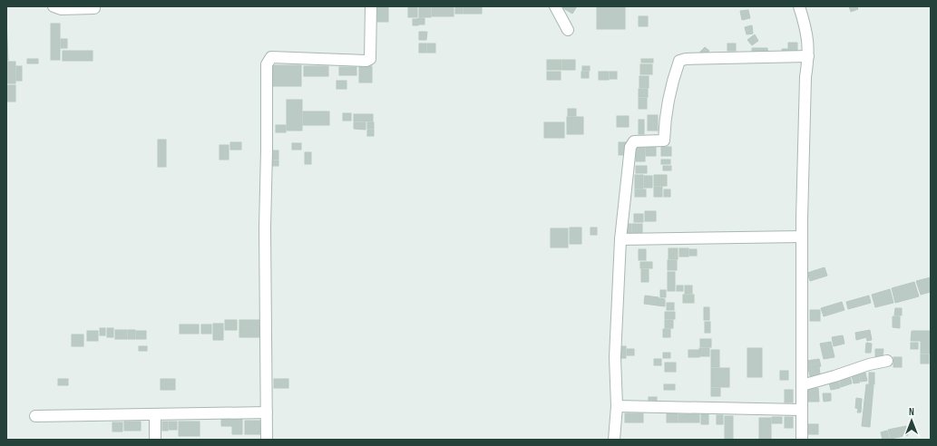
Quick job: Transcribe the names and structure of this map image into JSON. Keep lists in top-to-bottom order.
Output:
{
  "north": "top"
}
